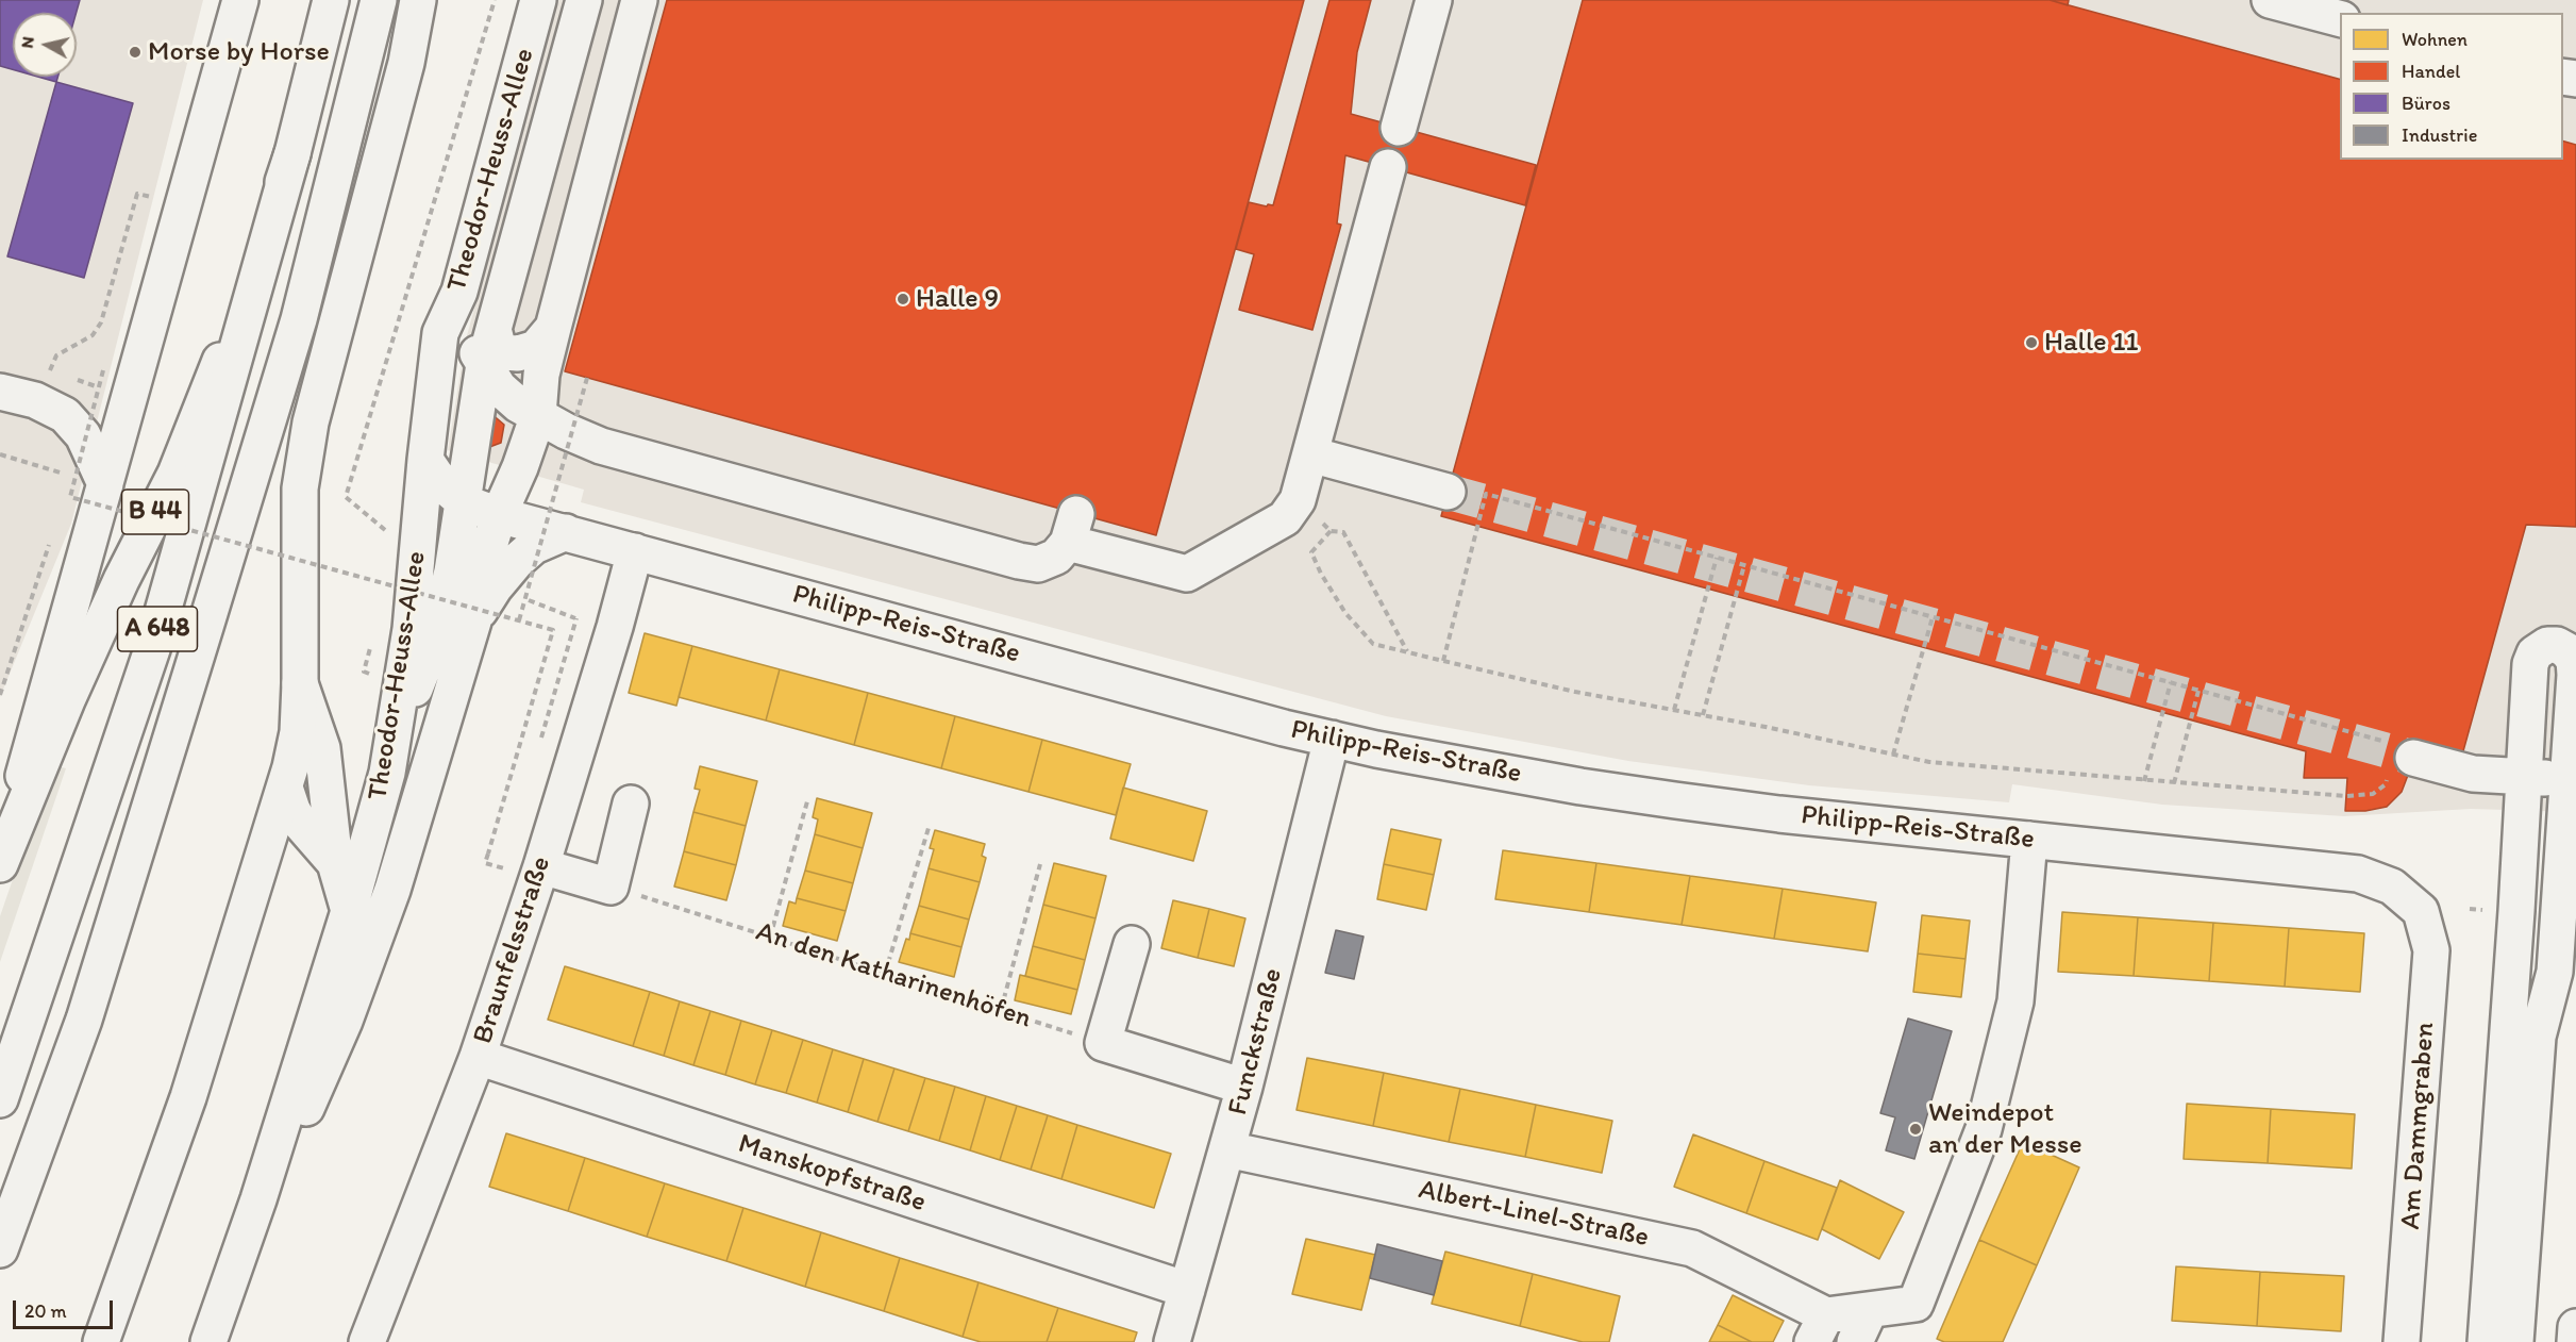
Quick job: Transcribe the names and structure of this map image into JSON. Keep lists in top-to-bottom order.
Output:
{
  "streets": {
    "main road": [
      "Theodor-Heuss-Allee",
      "B 44",
      "Philipp-Reis-Straße",
      "A 648",
      "Braunfelsstraße",
      "Funckstraße",
      "Am Dammgraben",
      "Manskopfstraße",
      "Albert-Linel-Straße"
    ],
    "path": ["An den Katharinenhöfen"]
  },
  "crossings": [
    ["Theodor-Heuss-Allee", "Philipp-Reis-Straße"],
    ["B 44", "A 648"],
    ["Philipp-Reis-Straße", "Braunfelsstraße"],
    ["Philipp-Reis-Straße", "Funckstraße"],
    ["Philipp-Reis-Straße", "Am Dammgraben"],
    ["Braunfelsstraße", "Manskopfstraße"],
    ["Funckstraße", "Manskopfstraße"],
    ["Funckstraße", "Albert-Linel-Straße"]
  ],
  "places": [
    "Morse by Horse",
    "Halle 9",
    "Halle 11",
    "Weindepot an der Messe"
  ],
  "legend": [
    "Wohnen",
    "Handel",
    "Büros",
    "Industrie"
  ],
  "scale_bar": "20 m",
  "north": "left"
}
